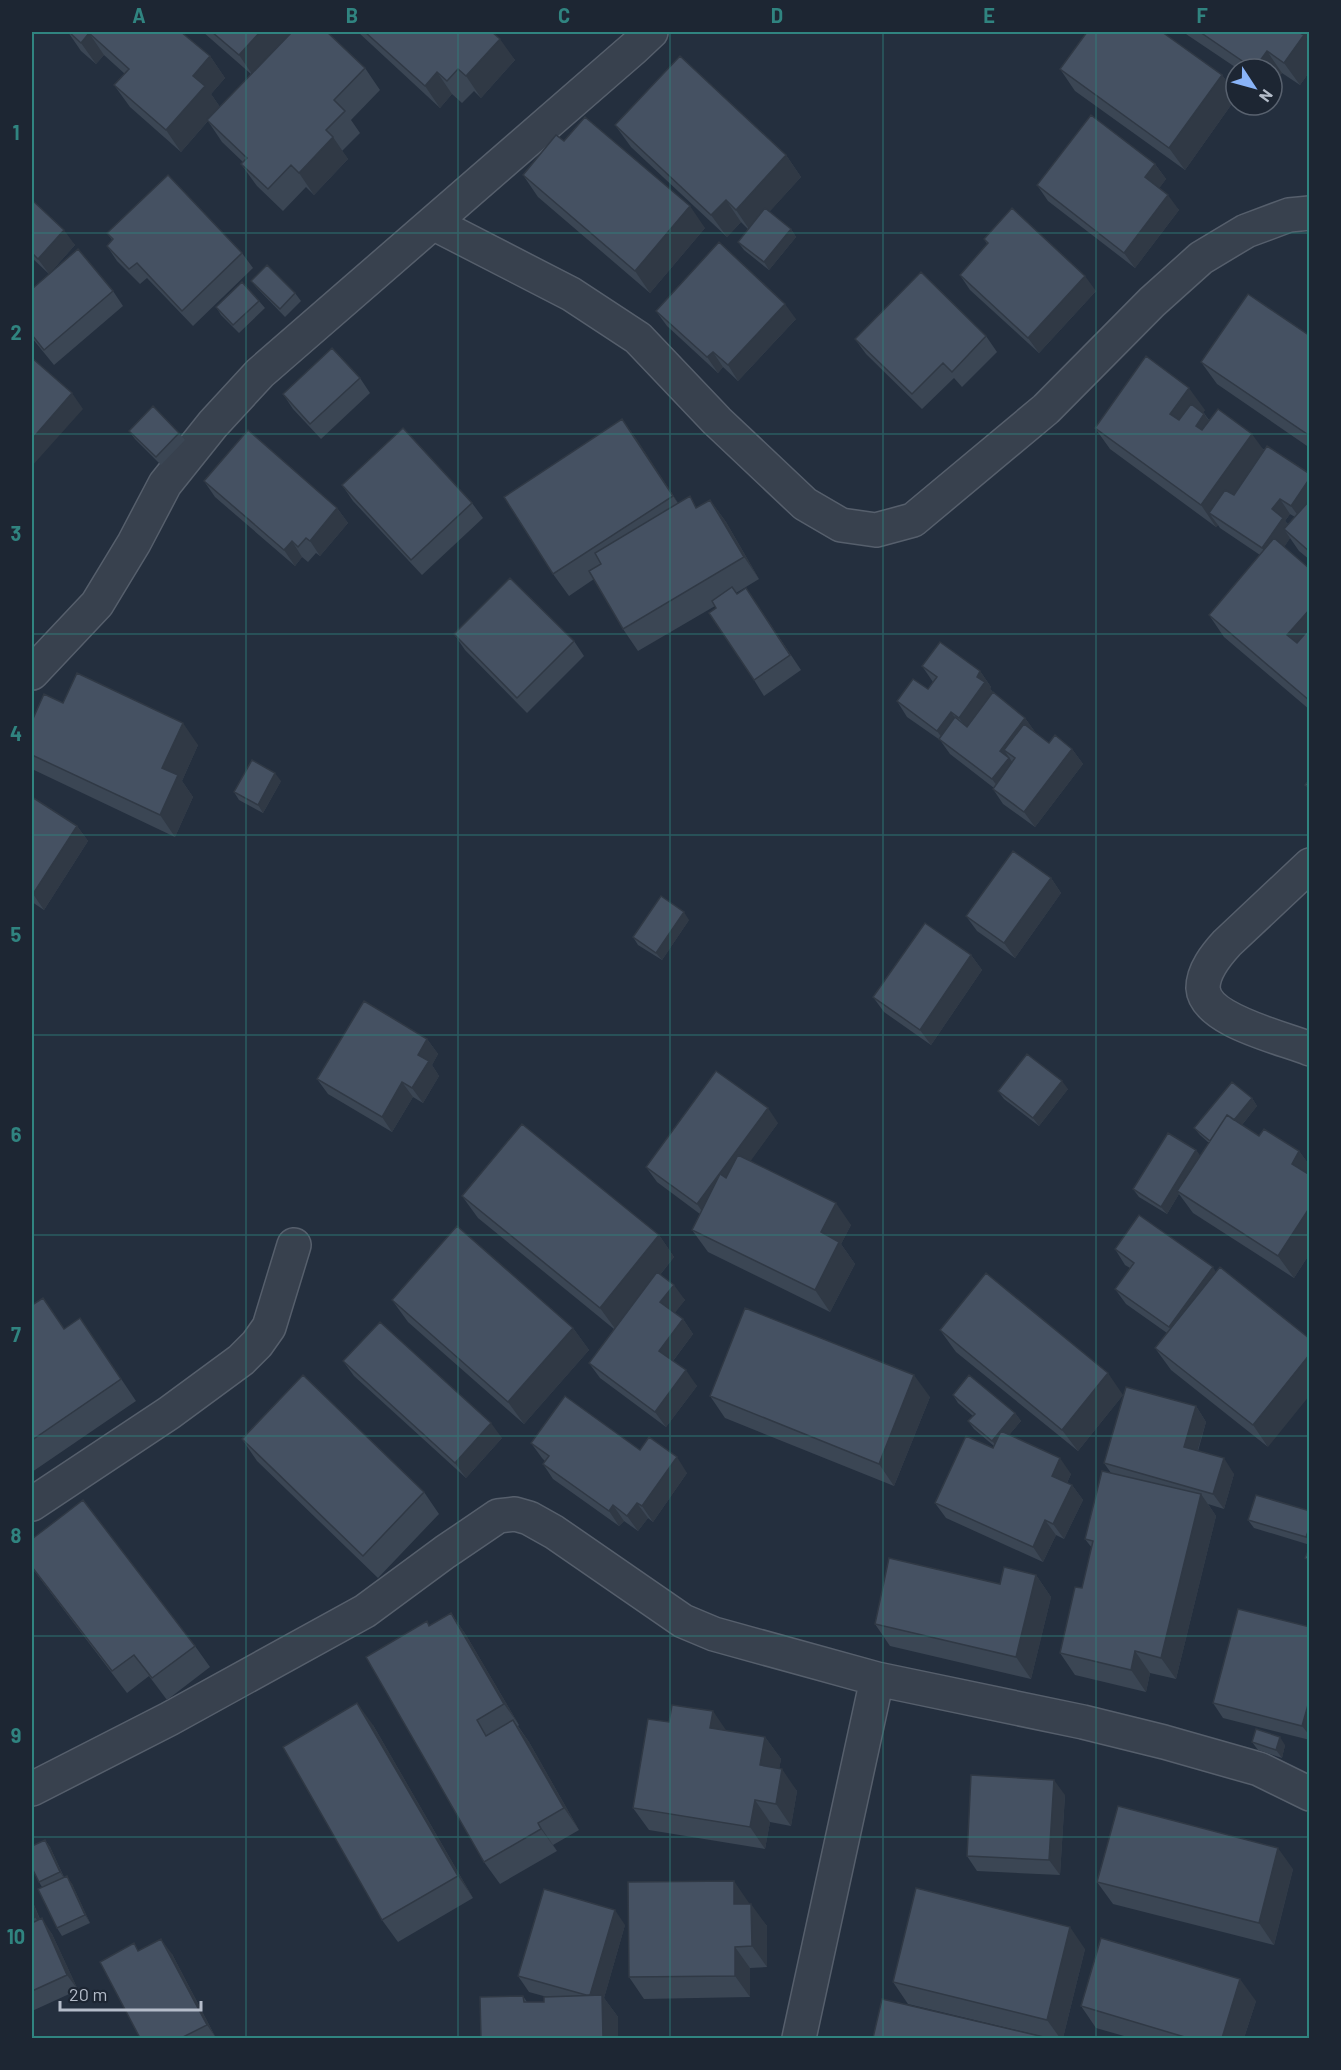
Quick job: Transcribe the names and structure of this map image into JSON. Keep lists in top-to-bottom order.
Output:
{
  "scale_bar": "20 m",
  "north": "bottom right",
  "grid": {
    "columns": [
      "A",
      "B",
      "C",
      "D",
      "E",
      "F"
    ],
    "rows": [
      "1",
      "2",
      "3",
      "4",
      "5",
      "6",
      "7",
      "8",
      "9",
      "10"
    ]
  }
}
